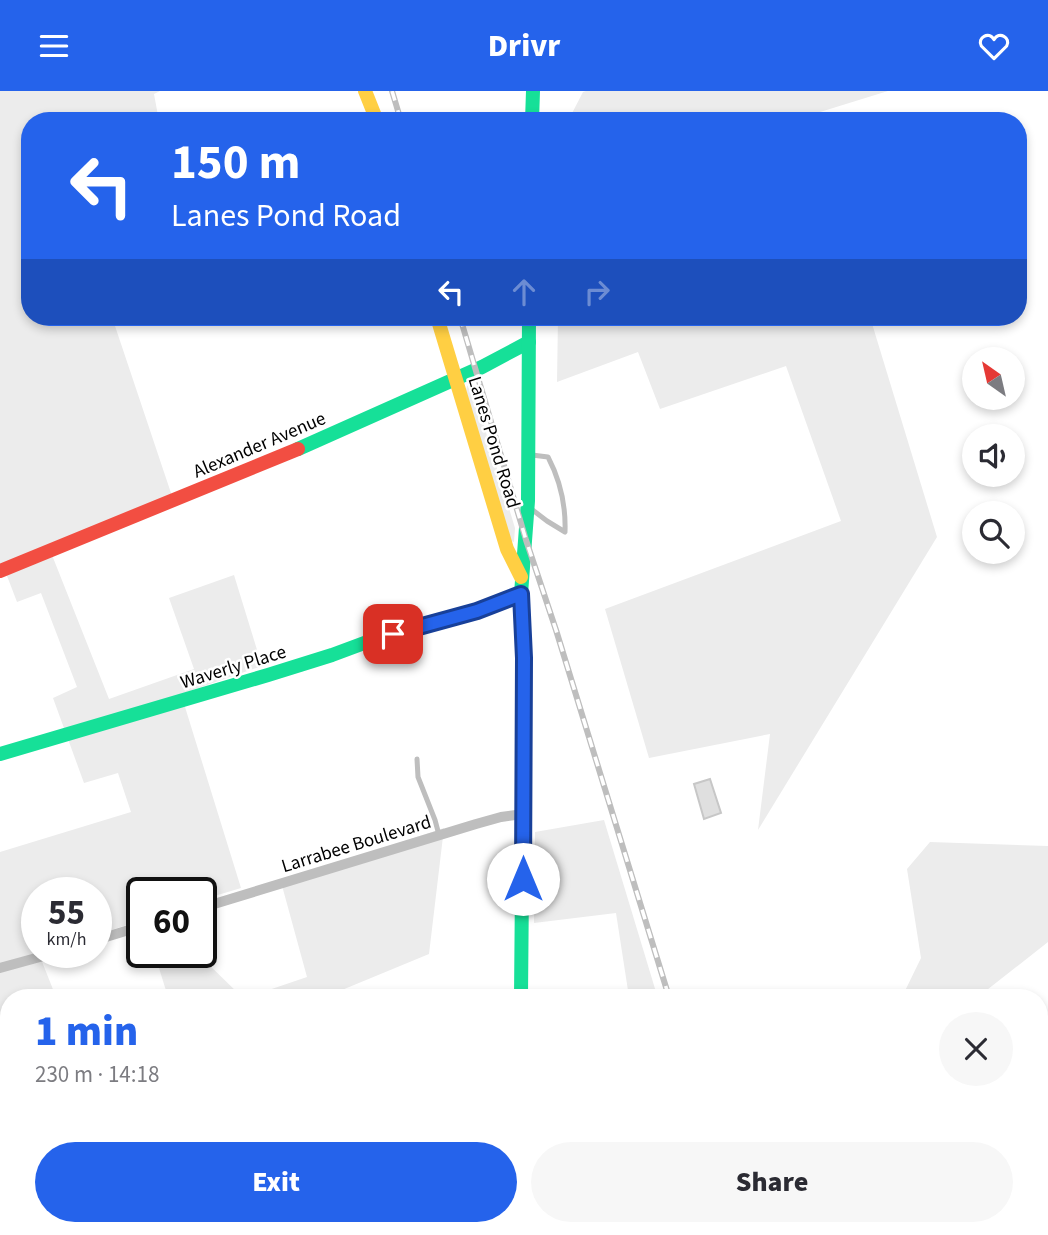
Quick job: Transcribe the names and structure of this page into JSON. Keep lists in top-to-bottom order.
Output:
{
  "streets": {
    "street": [
      "Lanes Pond Road",
      "Alexander Avenue",
      "Waverly Place",
      "Larrabee Boulevard"
    ]
  },
  "crossings": [
    ["Lanes Pond Road", "Alexander Avenue"]
  ],
  "north": "top left",
  "page": {
    "header": "Drivr",
    "turn": ["150 m", "Lanes Pond Road"],
    "speed": "55 km/h",
    "limit": "60",
    "heading": ["1 min", "230 m · 14:18"],
    "buttons": ["Exit", "Share"]
  }
}
